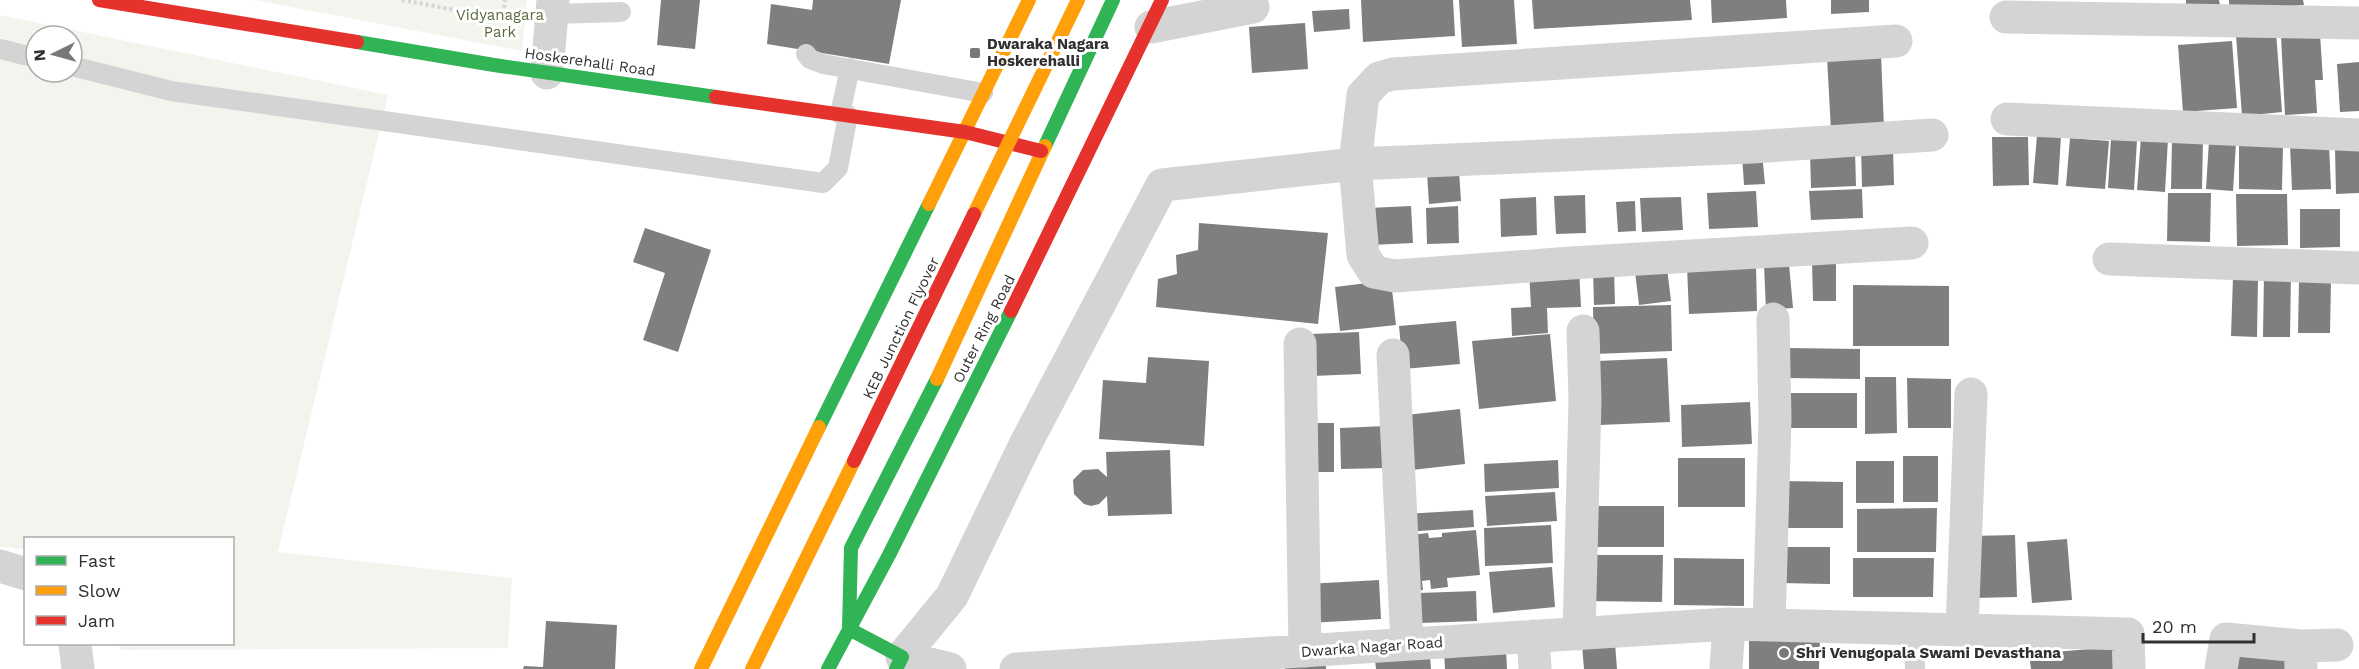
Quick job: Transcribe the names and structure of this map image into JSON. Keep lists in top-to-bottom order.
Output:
{
  "streets": {
    "main road": ["Hoskerehalli Road", "KEB Junction Flyover", "Outer Ring Road"],
    "street": ["Dwarka Nagar Road"]
  },
  "parks": ["Vidyanagara Park"],
  "places": {
    "transit": ["Dwaraka Nagara Hoskerehalli"],
    "other": ["Shri Venugopala Swami Devasthana"]
  },
  "legend": ["Fast", "Slow", "Jam"],
  "scale_bar": "20 m",
  "north": "left"
}
